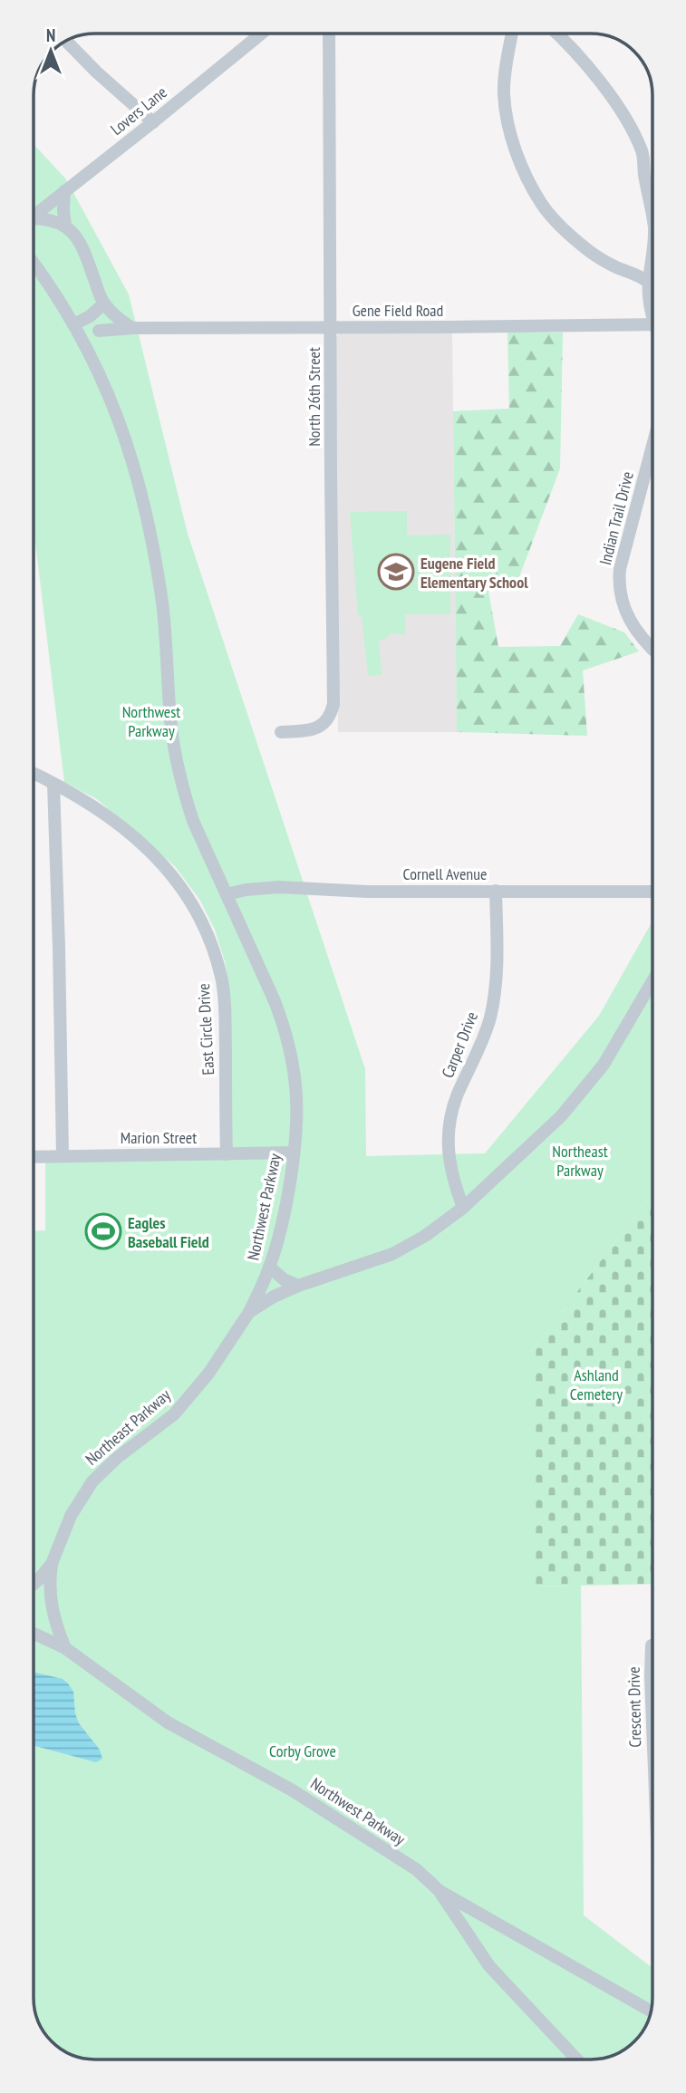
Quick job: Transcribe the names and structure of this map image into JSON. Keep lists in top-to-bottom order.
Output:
{
  "streets": {
    "street": [
      "Lovers Lane",
      "Gene Field Road",
      "North 26th Street",
      "Indian Trail Drive",
      "Cornell Avenue",
      "East Circle Drive",
      "Carper Drive",
      "Marion Street",
      "Northwest Parkway",
      "Northeast Parkway",
      "Crescent Drive"
    ]
  },
  "crossings": [
    ["Gene Field Road", "North 26th Street"],
    ["Cornell Avenue", "Carper Drive"],
    ["Cornell Avenue", "Northwest Parkway"],
    ["East Circle Drive", "Marion Street"],
    ["Carper Drive", "Northeast Parkway"],
    ["Marion Street", "Northwest Parkway"],
    ["Northwest Parkway", "Northeast Parkway"]
  ],
  "parks": [
    "Northwest Parkway",
    "Northeast Parkway",
    "Ashland Cemetery",
    "Corby Grove"
  ],
  "places": {
    "school or university": ["Eugene Field Elementary School"],
    "sports": ["Eagles Baseball Field"]
  },
  "north": "top"
}
